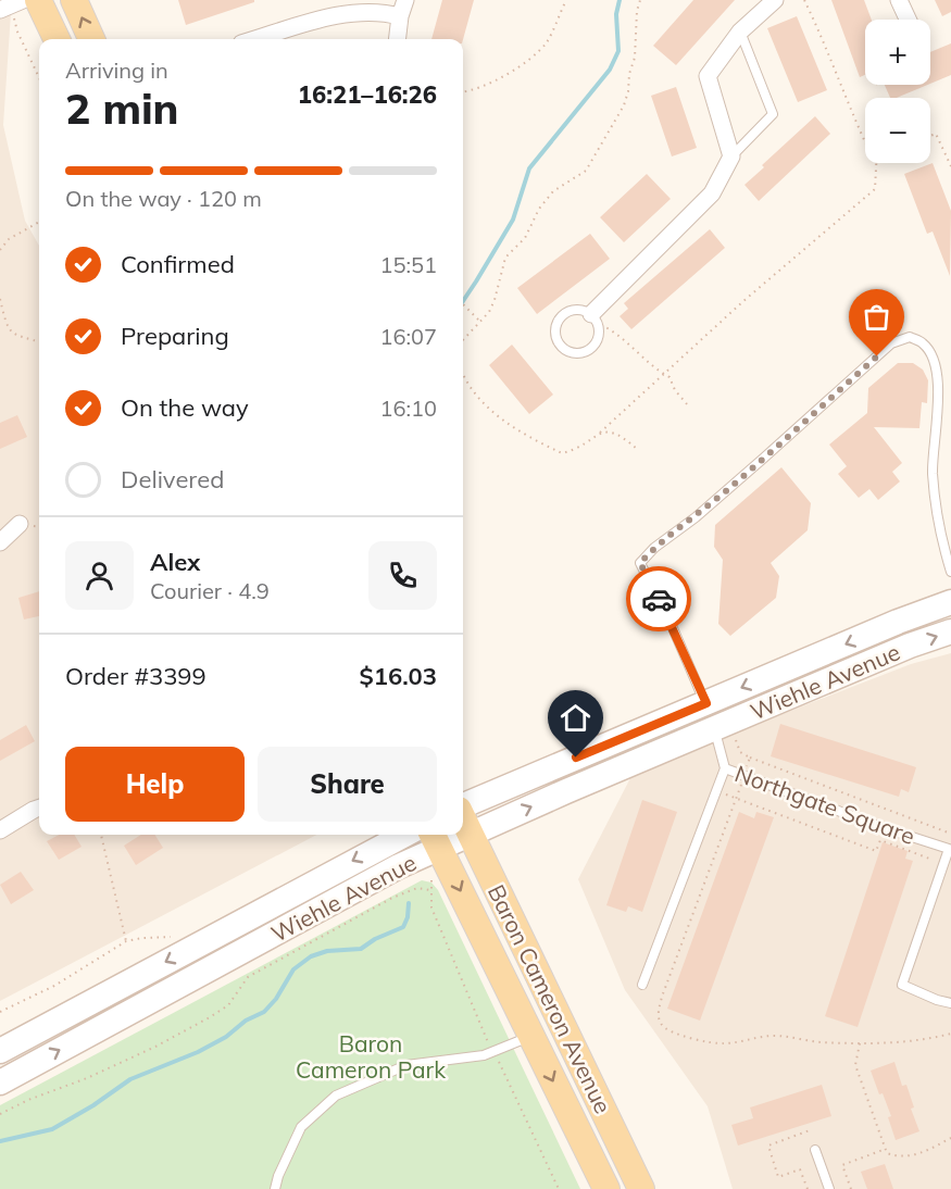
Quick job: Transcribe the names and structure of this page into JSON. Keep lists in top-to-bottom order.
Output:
{
  "streets": {
    "main road": ["Wiehle Avenue", "Baron Cameron Avenue"],
    "lane": ["Northgate Square"]
  },
  "crossings": [
    ["Wiehle Avenue", "Northgate Square"],
    ["Wiehle Avenue", "Baron Cameron Avenue"]
  ],
  "parks": ["Baron Cameron Park"],
  "page": {
    "map_buttons": ["+", "−"],
    "heading": ["2 min", "Arriving in", "16:21–16:26"],
    "panel": [
      "Alex",
      "Courier · 4.9",
      "Order #3399",
      "$16.03"
    ],
    "bar": "On the way · 120 m",
    "list": [
      ["Confirmed", "15:51"],
      ["Preparing", "16:07"],
      ["On the way", "16:10"],
      "Delivered"
    ],
    "buttons": ["Help", "Share"]
  }
}
